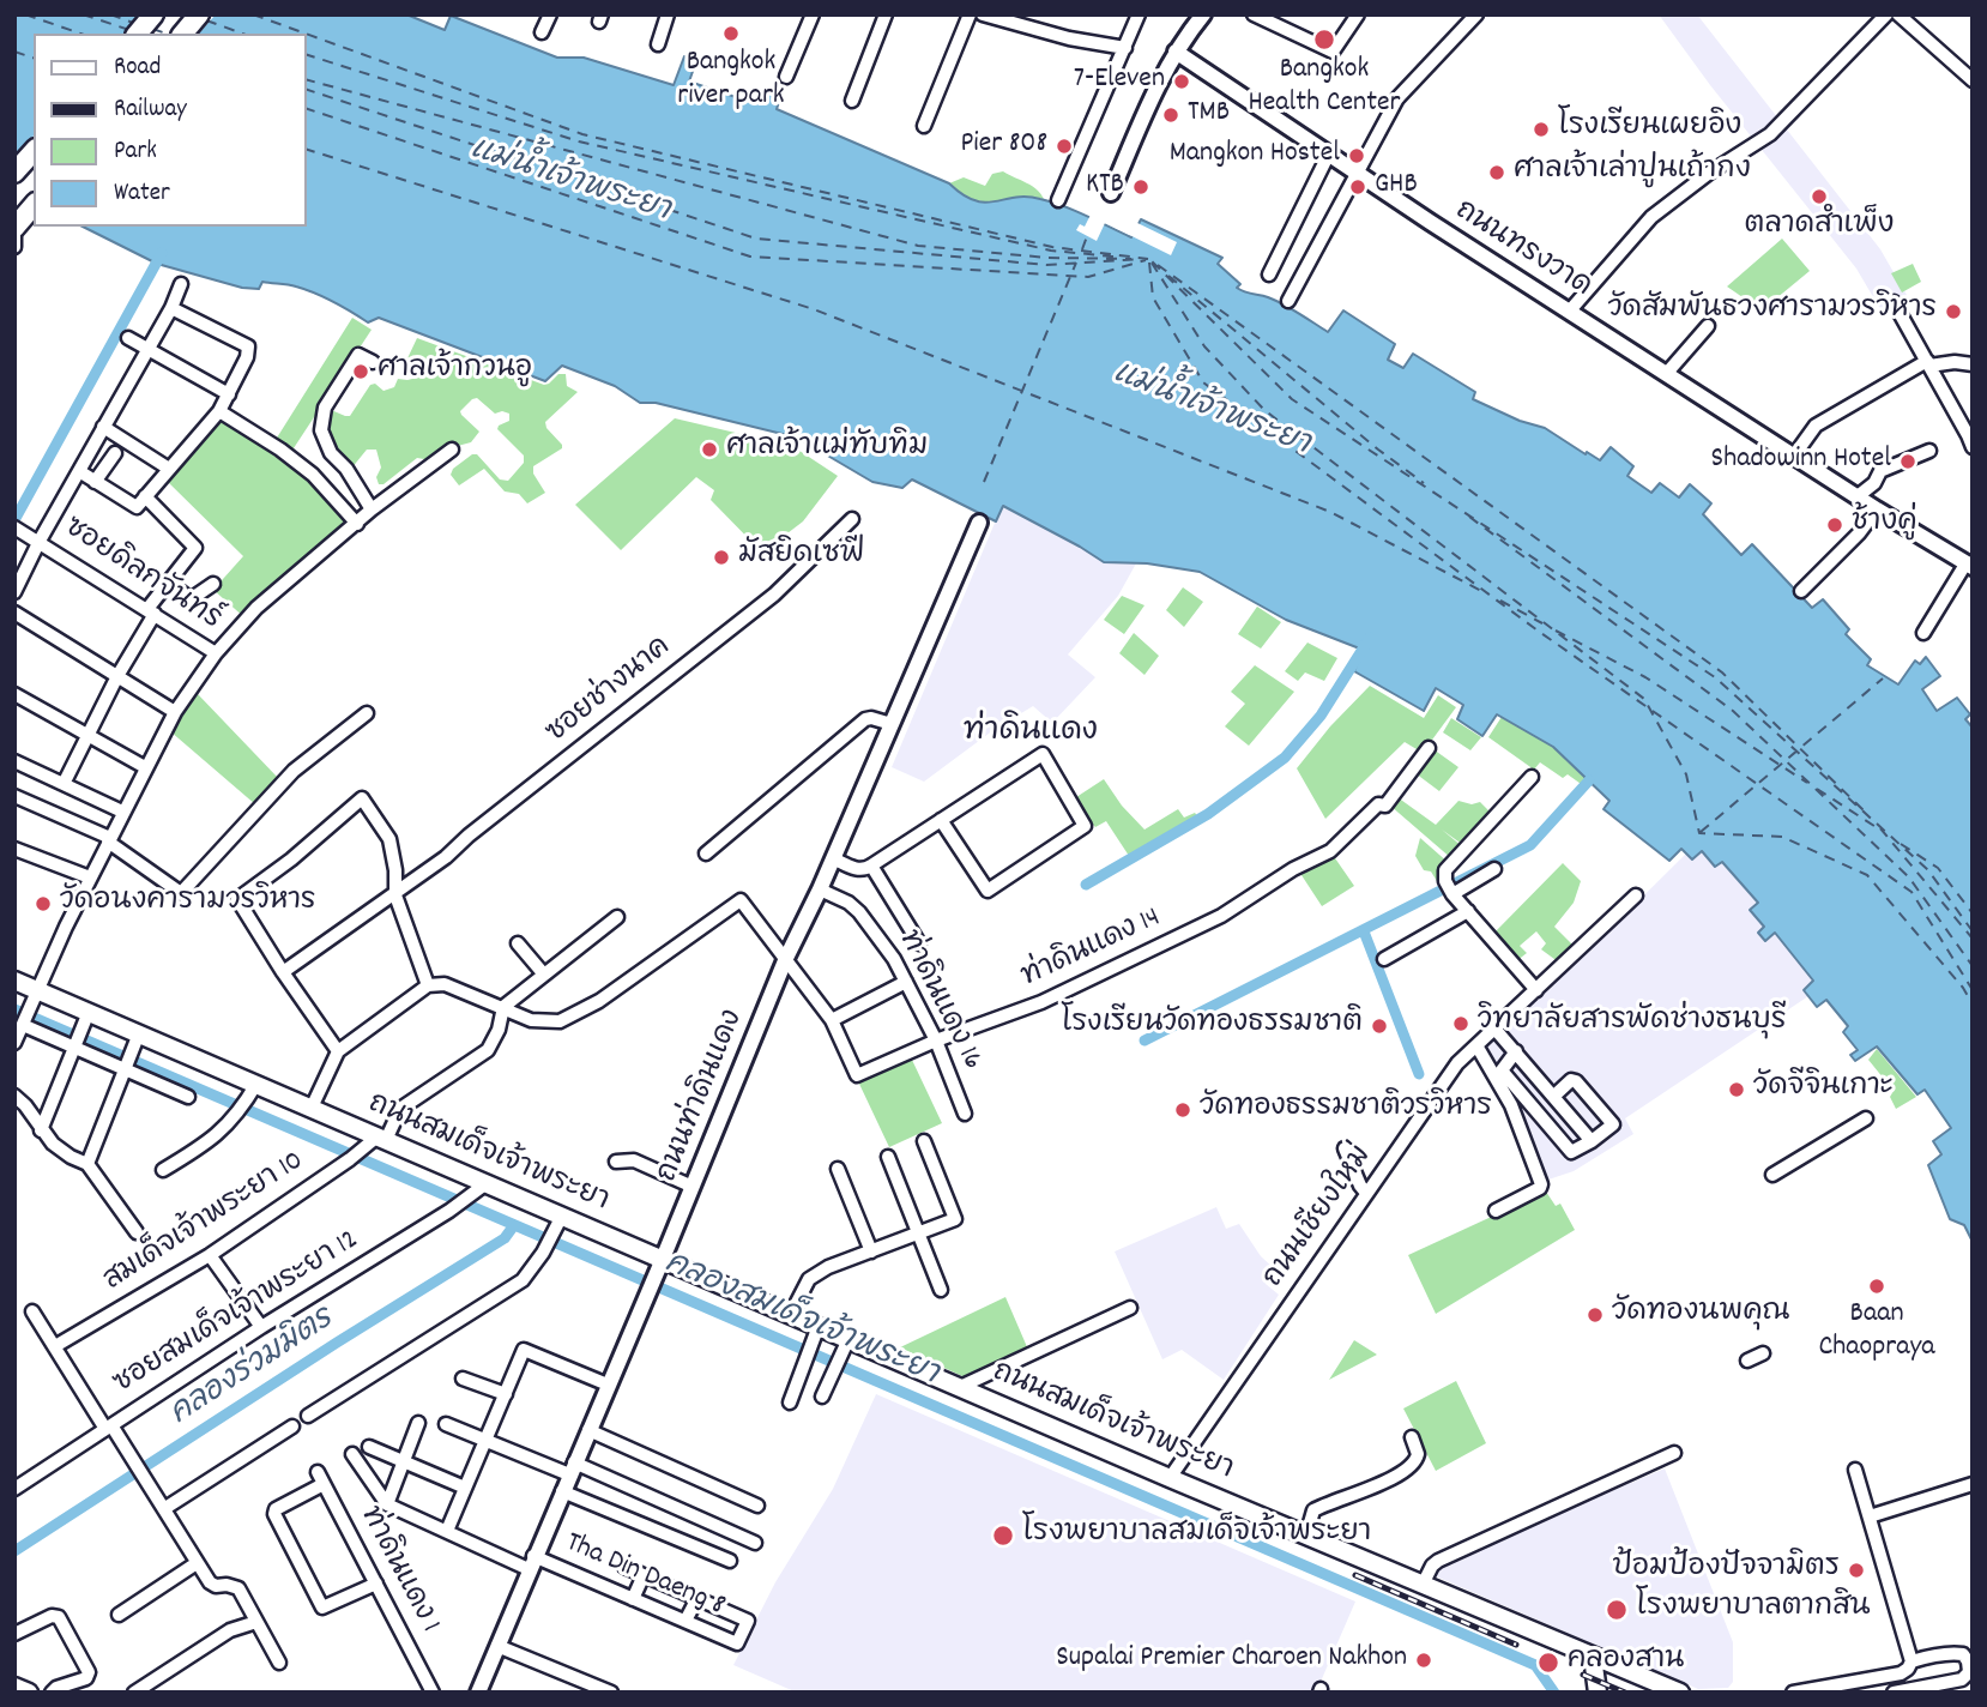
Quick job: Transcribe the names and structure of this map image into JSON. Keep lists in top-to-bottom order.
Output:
{
  "streets": {
    "main road": ["ถนนสมเด็จเจ้าพระยา"],
    "street": [
      "ถนนทรงวาด",
      "ซอยดิลกจันทร์",
      "ซอยช่างนาค",
      "ท่าดินแดง 14",
      "ท่าดินแดง 16",
      "ถนนท่าดินแดง",
      "ถนนเชียงใหม่",
      "สมเด็จเจ้าพระยา 10",
      "ซอยสมเด็จเจ้าพระยา 12",
      "ท่าดินแดง 1",
      "Tha Din Daeng 8"
    ]
  },
  "crossings": [
    ["ท่าดินแดง 14", "ท่าดินแดง 16"],
    ["ท่าดินแดง 14", "ถนนท่าดินแดง"],
    ["ท่าดินแดง 16", "ถนนท่าดินแดง"],
    ["ถนนท่าดินแดง", "ถนนสมเด็จเจ้าพระยา"],
    ["ถนนท่าดินแดง", "Tha Din Daeng 8"],
    ["ถนนสมเด็จเจ้าพระยา", "ถนนเชียงใหม่"],
    ["ถนนสมเด็จเจ้าพระยา", "สมเด็จเจ้าพระยา 10"],
    ["ถนนสมเด็จเจ้าพระยา", "ซอยสมเด็จเจ้าพระยา 12"]
  ],
  "districts": ["ท่าดินแดง"],
  "water": ["แม่น้ำเจ้าพระยา", "คลองสมเด็จเจ้าพระยา", "คลองร่วมมิตร"],
  "places": [
    "Bangkok river park",
    "Bangkok Health Center",
    "7-Eleven",
    "TMB",
    "โรงเรียนเผยอิง",
    "Pier 808",
    "Mangkon Hostel",
    "ศาลเจ้าเล่าปูนเถ้ากง",
    "KTB",
    "GHB",
    "ตลาดสำเพ็ง",
    "วัดสัมพันธวงศารามวรวิหาร",
    "ศาลเจ้ากวนอู",
    "ศาลเจ้าแม่ทับทิม",
    "Shadowinn Hotel",
    "ช้างคู่",
    "มัสยิดเซฟี",
    "วัดอนงคารามวรวิหาร",
    "วิทยาลัยสารพัดช่างธนบุรี",
    "โรงเรียนวัดทองธรรมชาติ",
    "วัดจีจินเกาะ",
    "วัดทองธรรมชาติวรวิหาร",
    "Baan Chaopraya",
    "วัดทองนพคุณ",
    "โรงพยาบาลสมเด็จเจ้าพระยา",
    "ป้อมป้องปัจจามิตร",
    "โรงพยาบาลตากสิน",
    "Supalai Premier Charoen Nakhon",
    "คลองสาน"
  ],
  "legend": [
    "Road",
    "Railway",
    "Park",
    "Water"
  ]
}
